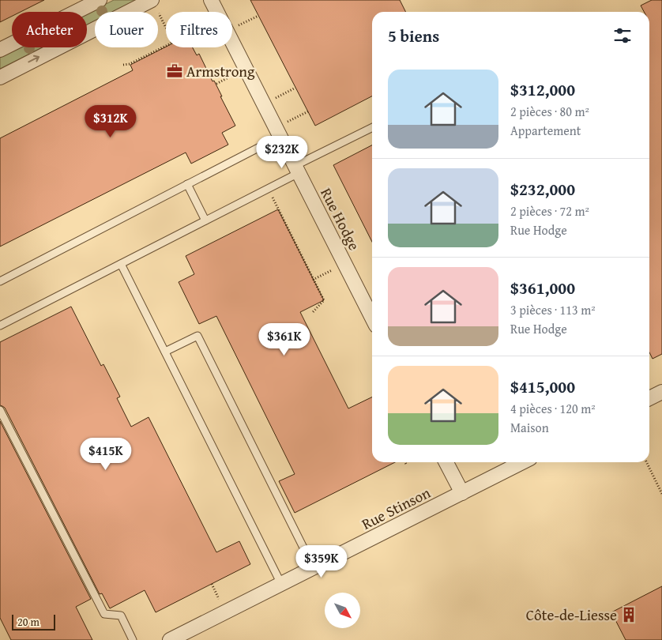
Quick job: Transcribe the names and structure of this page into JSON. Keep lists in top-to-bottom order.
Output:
{
  "streets": {
    "street": ["Rue Hodge", "Rue Stinson"]
  },
  "places": {
    "office": ["Armstrong"],
    "building": ["Côte-de-Liesse"]
  },
  "scale_bar": "20 m",
  "north": "bottom right",
  "page": {
    "chip": ["Acheter", "Louer", "Filtres"],
    "heading": "5 biens",
    "list": [
      {
        "name": "$312,000",
        "note": "2 pièces · 80 m² · Appartement"
      },
      {
        "name": "$232,000",
        "note": "2 pièces · 72 m² · Rue Hodge"
      },
      {
        "name": "$361,000",
        "note": "3 pièces · 113 m² · Rue Hodge"
      },
      {
        "name": "$415,000",
        "note": "4 pièces · 120 m² · Maison"
      }
    ],
    "price": [
      "$312K",
      "$232K",
      "$361K",
      "$415K",
      "$359K"
    ],
    "scale": "20 m"
  }
}
